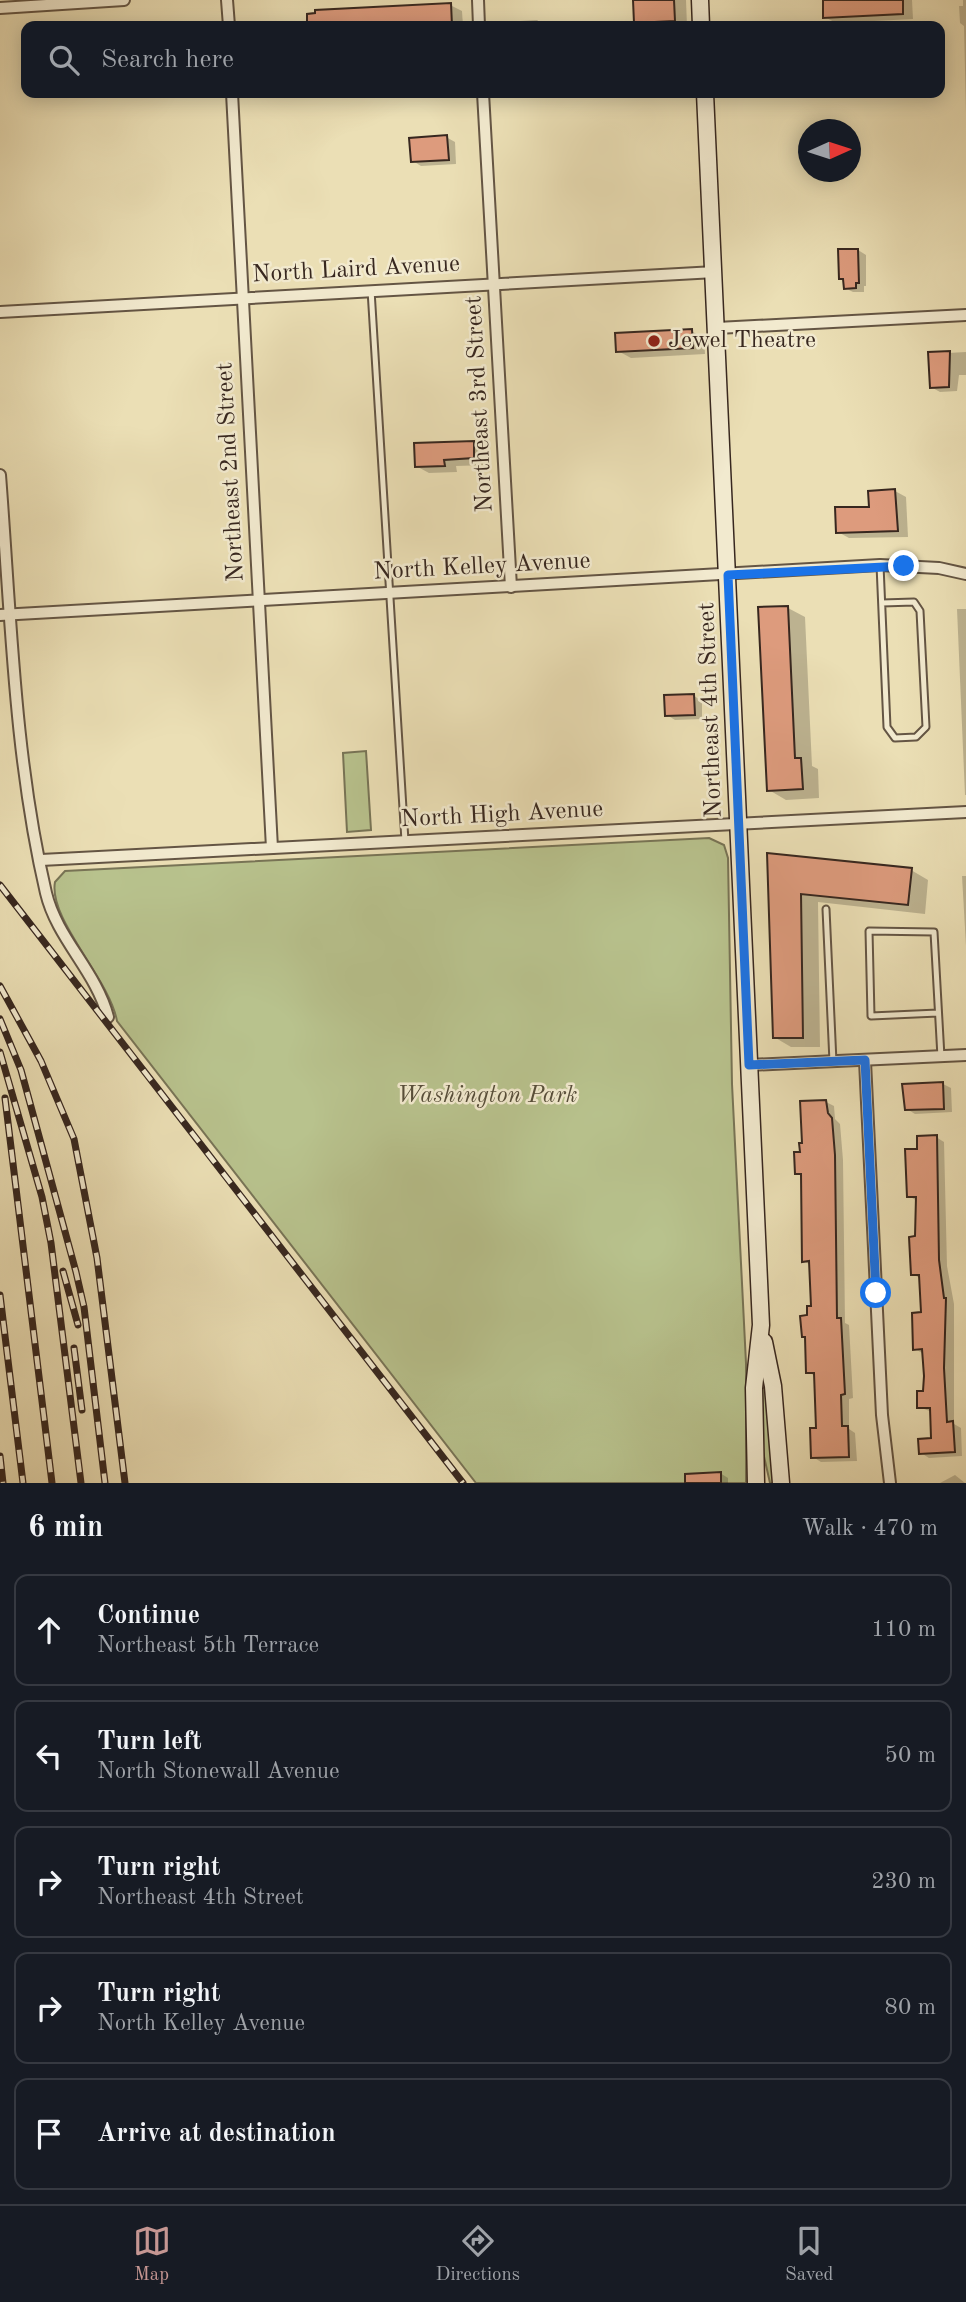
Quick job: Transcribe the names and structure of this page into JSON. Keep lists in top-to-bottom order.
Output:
{
  "streets": {
    "main road": ["Northeast 4th Street"],
    "street": [
      "North Laird Avenue",
      "Northeast 3rd Street",
      "Northeast 2nd Street",
      "North Kelley Avenue",
      "North High Avenue"
    ]
  },
  "crossings": [
    ["North Laird Avenue", "Northeast 3rd Street"],
    ["North Laird Avenue", "Northeast 2nd Street"],
    ["North Laird Avenue", "Northeast 4th Street"],
    ["Northeast 3rd Street", "North Kelley Avenue"],
    ["Northeast 2nd Street", "North Kelley Avenue"],
    ["Northeast 2nd Street", "North High Avenue"],
    ["North Kelley Avenue", "Northeast 4th Street"],
    ["Northeast 4th Street", "North High Avenue"]
  ],
  "parks": ["Washington Park"],
  "places": ["Jewel Theatre"],
  "north": "right",
  "page": {
    "search": "Search here",
    "heading": ["6 min", "Walk · 470 m"],
    "list": [
      ["Continue", "Northeast 5th Terrace", "110 m"],
      ["Turn left", "North Stonewall Avenue", "50 m"],
      ["Turn right", "Northeast 4th Street", "230 m"],
      ["Turn right", "North Kelley Avenue", "80 m"],
      "Arrive at destination"
    ],
    "nav": ["Map", "Directions", "Saved"]
  }
}
